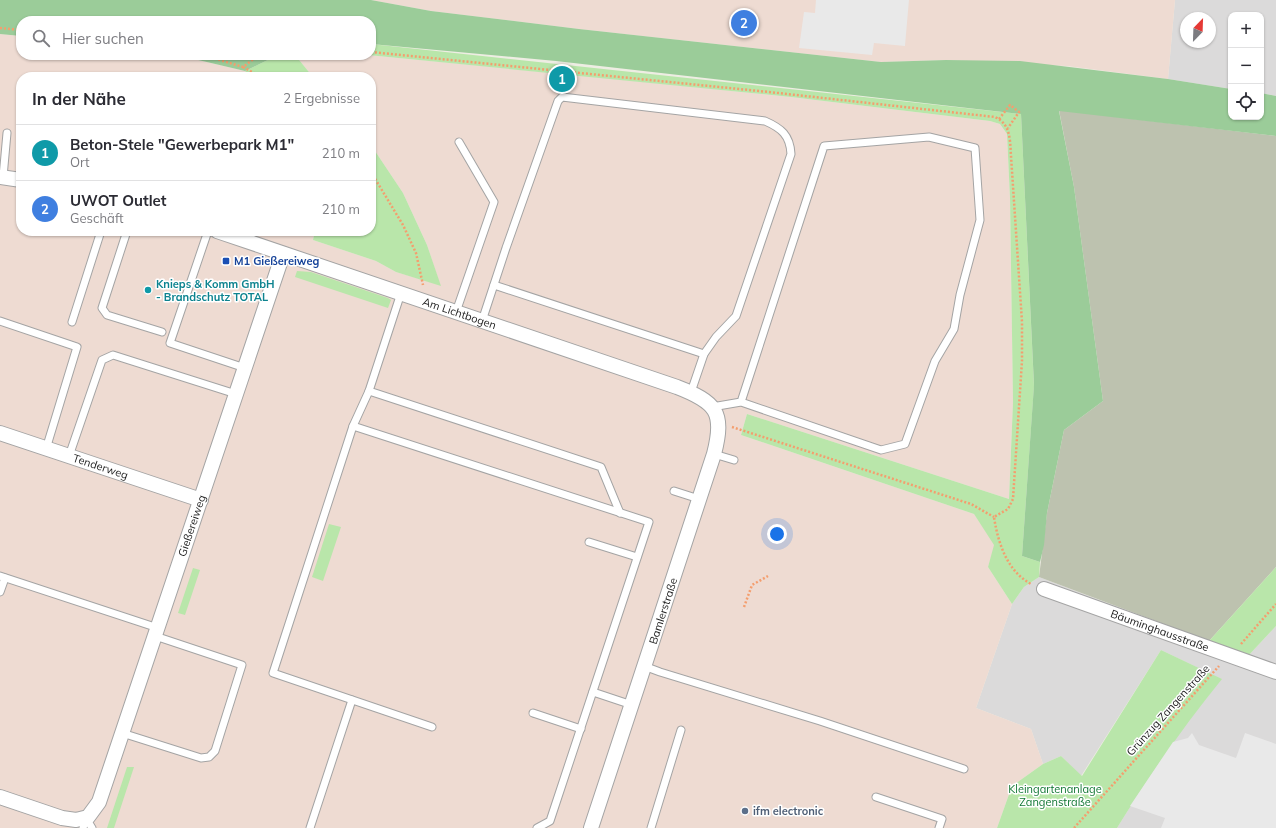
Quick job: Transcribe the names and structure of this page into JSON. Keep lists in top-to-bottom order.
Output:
{
  "streets": {
    "street": [
      "Am Lichtbogen",
      "Tenderweg",
      "Gießereiweg",
      "Bamlerstraße",
      "Bäuminghausstraße"
    ],
    "path": ["Grünzug Zangenstraße"]
  },
  "crossings": [
    ["Am Lichtbogen", "Gießereiweg"],
    ["Tenderweg", "Gießereiweg"],
    ["Bäuminghausstraße", "Grünzug Zangenstraße"]
  ],
  "parks": ["Kleingartenanlage Zangenstraße"],
  "places": {
    "transit": ["M1 Gießereiweg"],
    "other": ["Knieps & Komm GmbH - Brandschutz TOTAL", "ifm electronic"]
  },
  "north": "top right",
  "page": {
    "pins": ["2", "1"],
    "map_buttons": ["+", "−"],
    "search": "Hier suchen",
    "heading": ["In der Nähe", "2 Ergebnisse"],
    "list": [
      {
        "mark": "1",
        "name": "Beton-Stele \"Gewerbepark M1\"",
        "note": "Ort",
        "value": "210 m"
      },
      {
        "mark": "2",
        "name": "UWOT Outlet",
        "note": "Geschäft",
        "value": "210 m"
      }
    ]
  }
}
